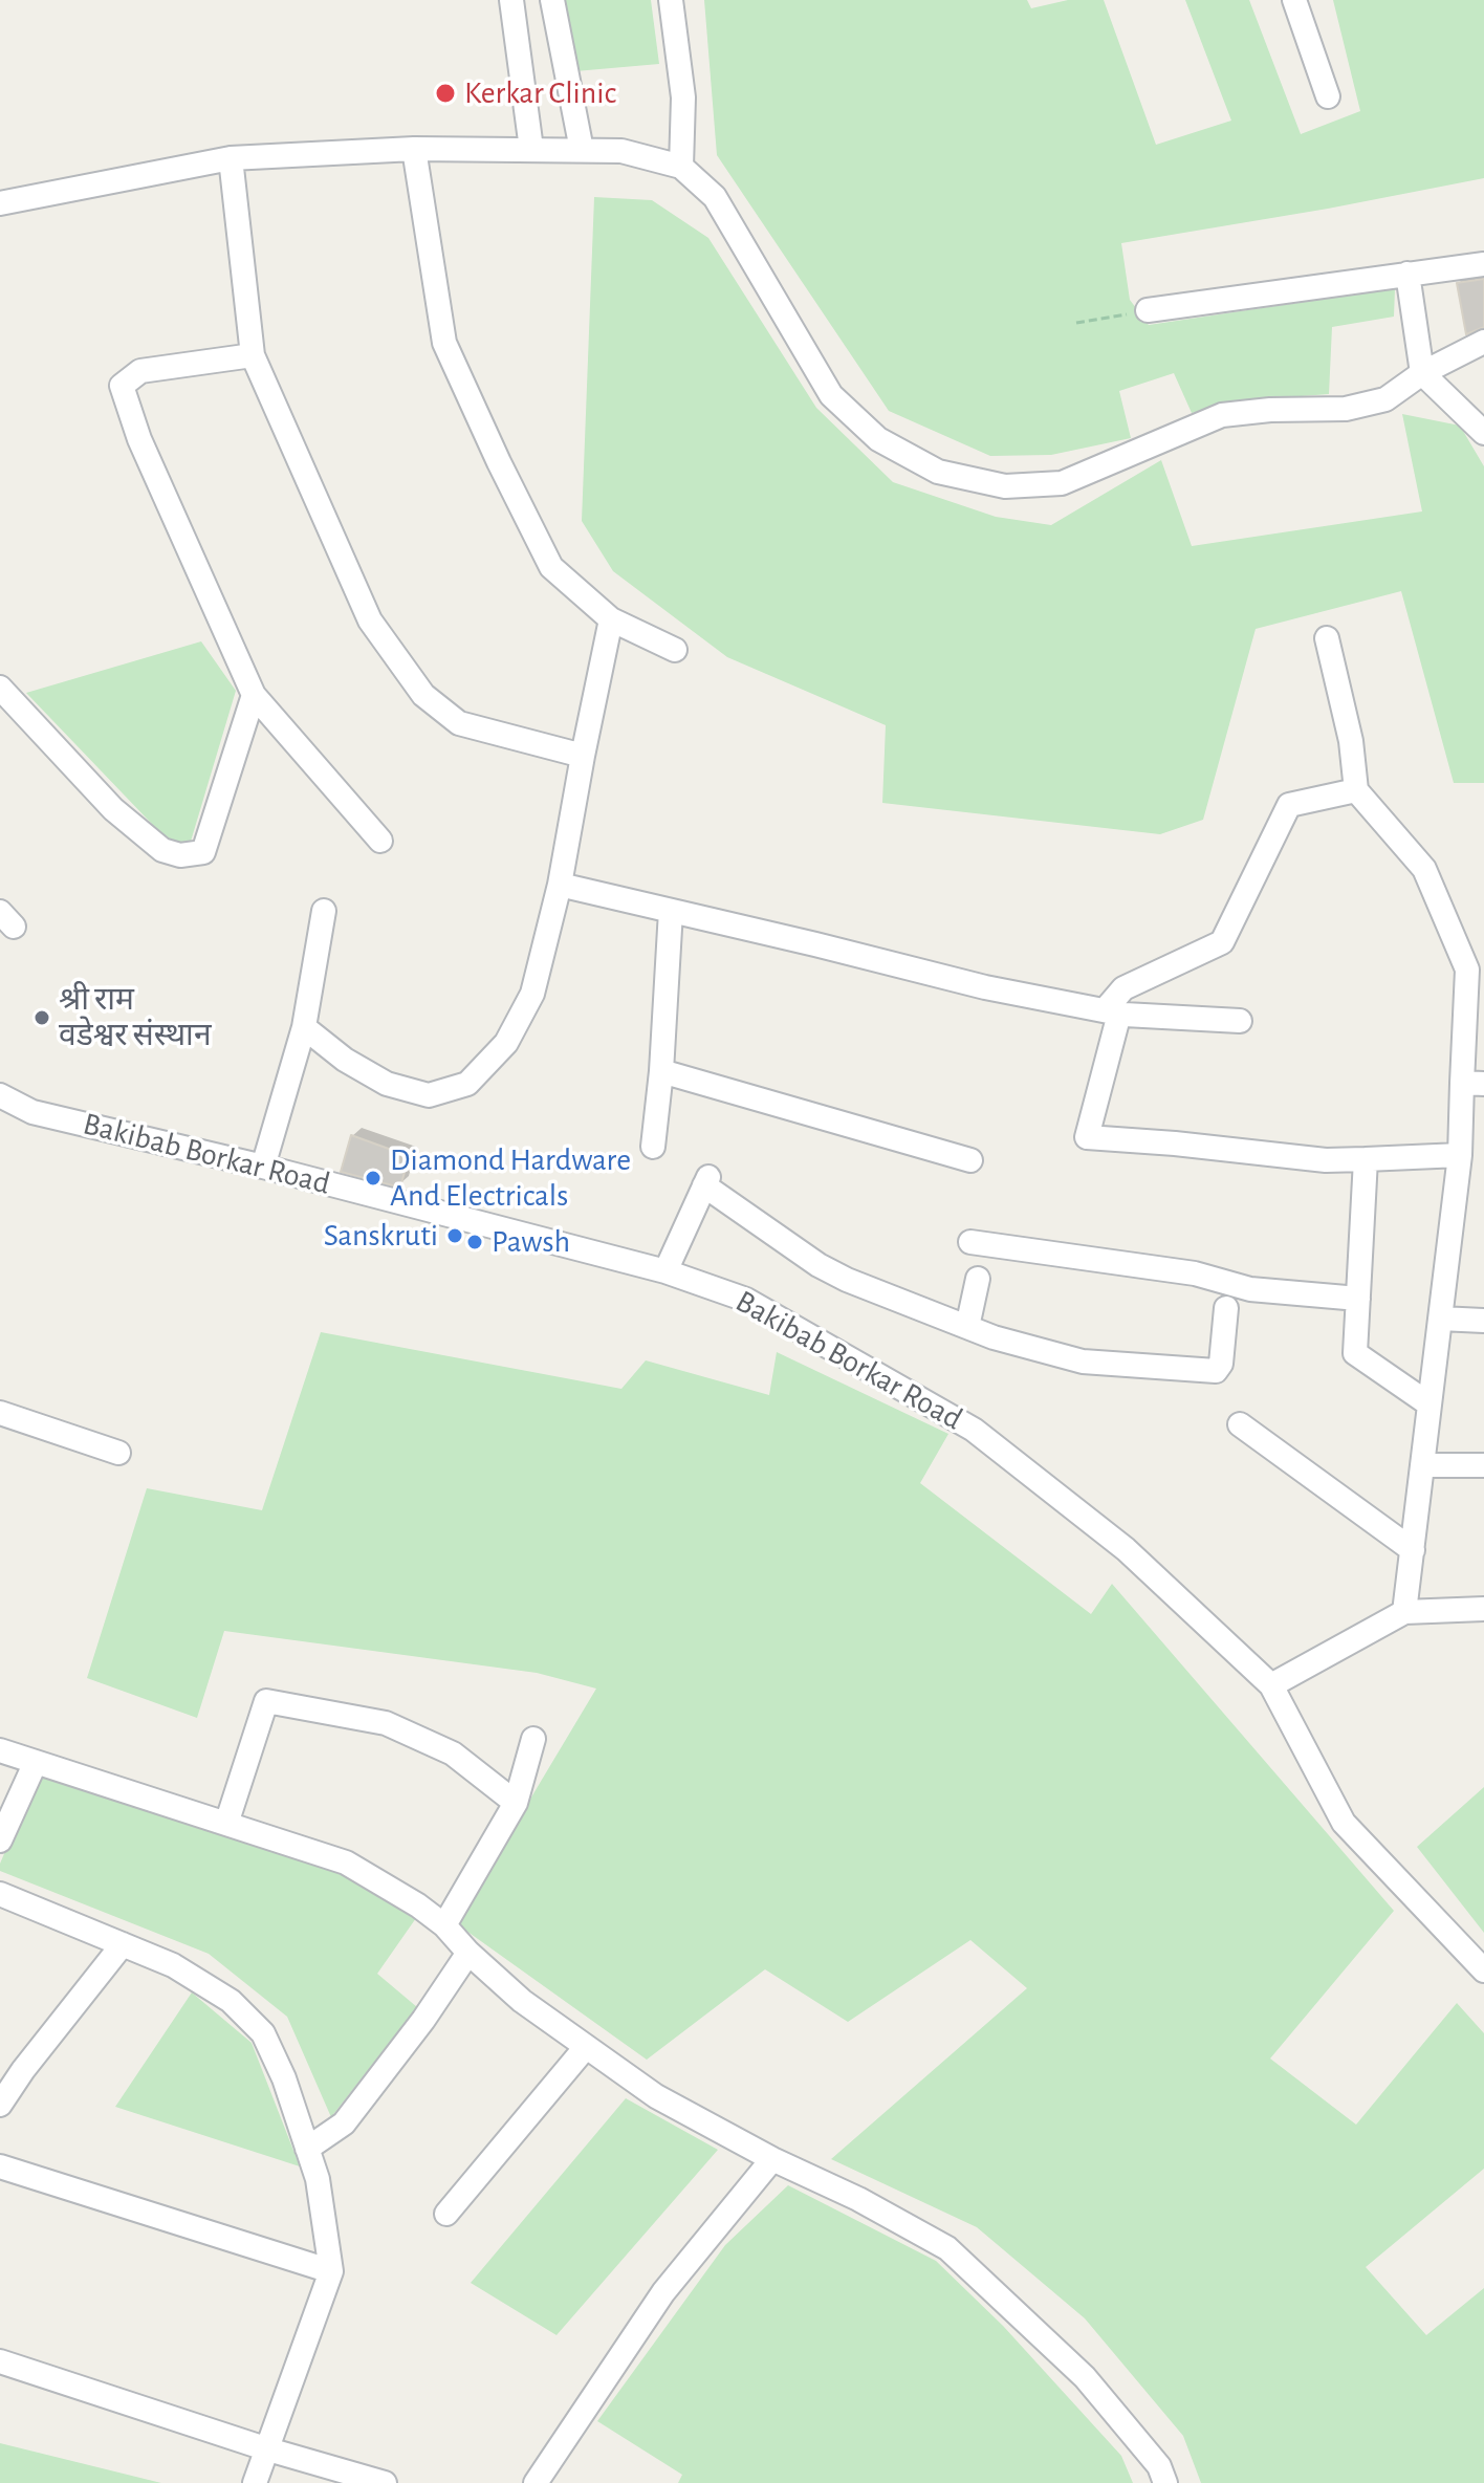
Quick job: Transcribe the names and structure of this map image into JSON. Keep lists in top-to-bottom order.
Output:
{
  "streets": {
    "street": ["Bakibab Borkar Road"]
  },
  "places": [
    "Kerkar Clinic",
    "श्री राम वडेश्वर संस्थान",
    "Diamond Hardware And Electricals",
    "Sanskruti",
    "Pawsh"
  ]
}
